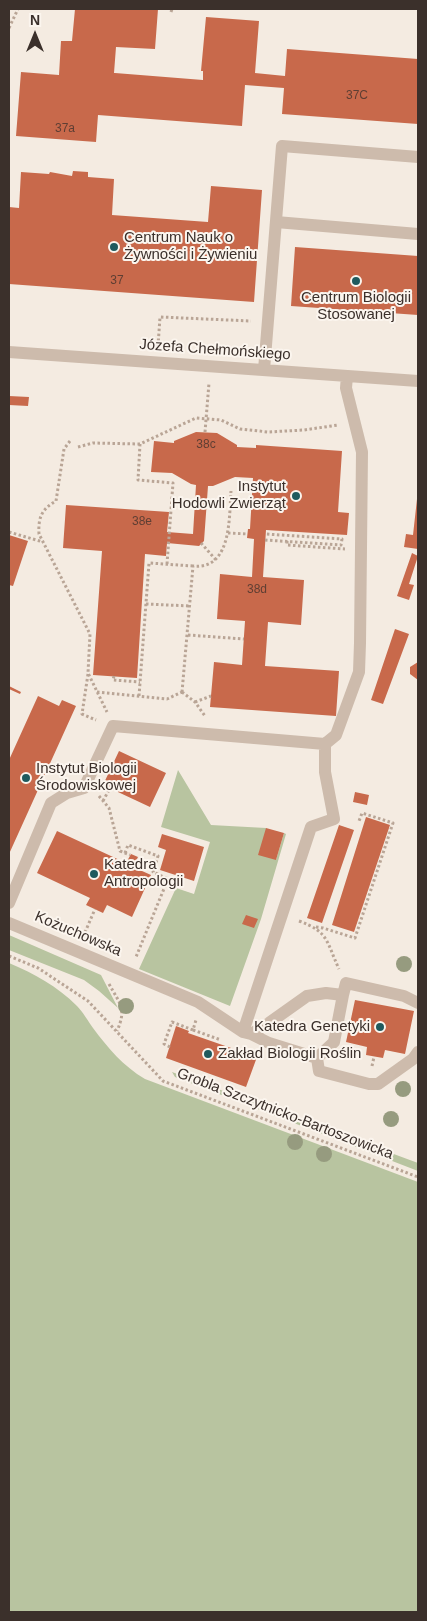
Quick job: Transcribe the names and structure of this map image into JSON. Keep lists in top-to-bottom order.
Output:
{
  "streets": {
    "street": ["Józefa Chełmońskiego", "Kożuchowska"],
    "path": ["Grobla Szczytnicko-Bartoszowicka"]
  },
  "places": [
    "Centrum Nauk o Żywności i Żywieniu",
    "Centrum Biologii Stosowanej",
    "Instytut Hodowli Zwierząt",
    "Instytut Biologii Środowiskowej",
    "Katedra Antropologii",
    "Katedra Genetyki",
    "Zakład Biologii Roślin"
  ],
  "house_numbers": [
    "37C",
    "37a",
    "37",
    "38c",
    "38e",
    "38d"
  ],
  "north": "top"
}
